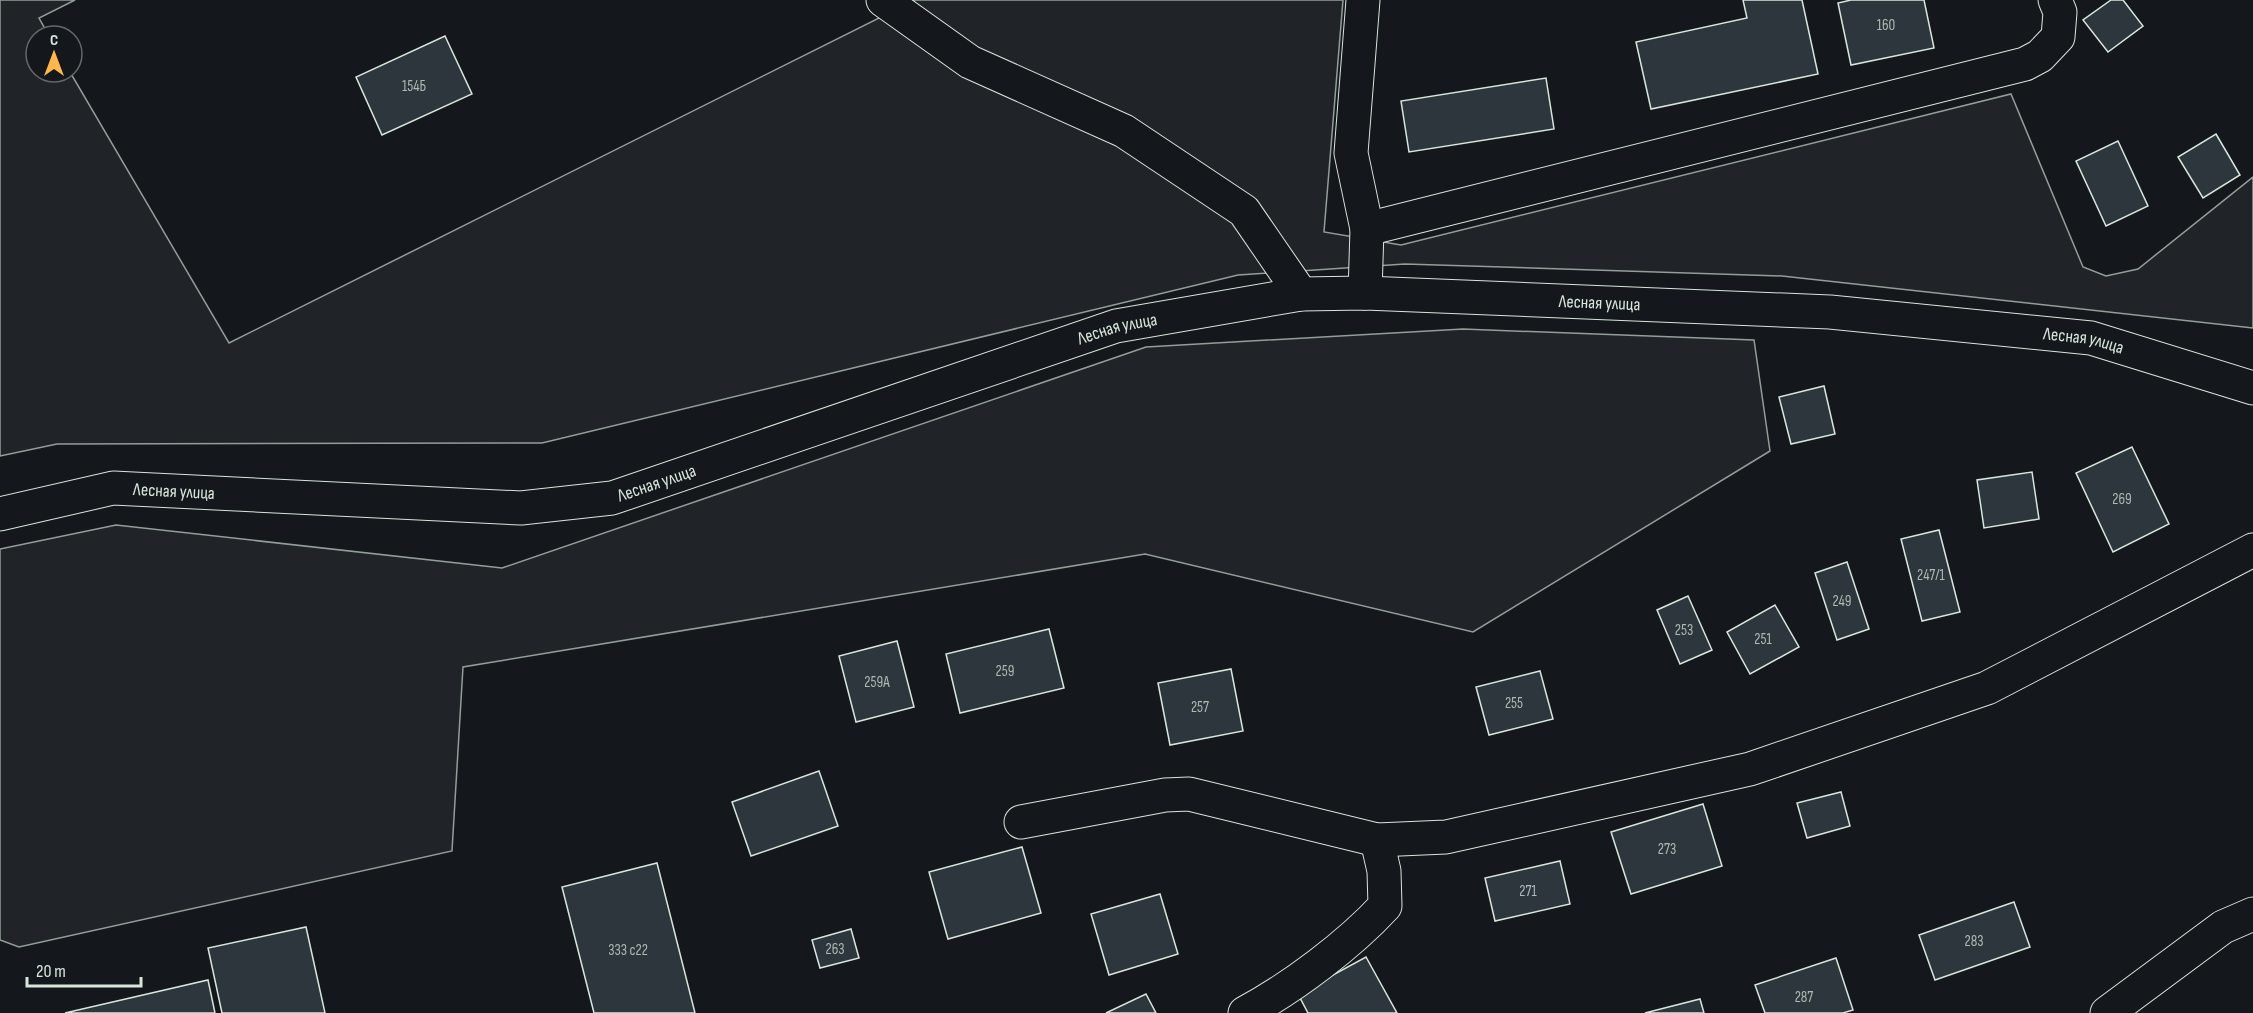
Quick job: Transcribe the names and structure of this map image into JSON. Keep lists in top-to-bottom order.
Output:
{
  "streets": {
    "street": ["Лесная улица"]
  },
  "house_numbers": [
    "160",
    "154Б",
    "269",
    "247/1",
    "249",
    "253",
    "251",
    "259",
    "259А",
    "255",
    "257",
    "273",
    "271",
    "283",
    "263",
    "333 с22",
    "287"
  ],
  "scale_bar": "20 m",
  "north": "top"
}
